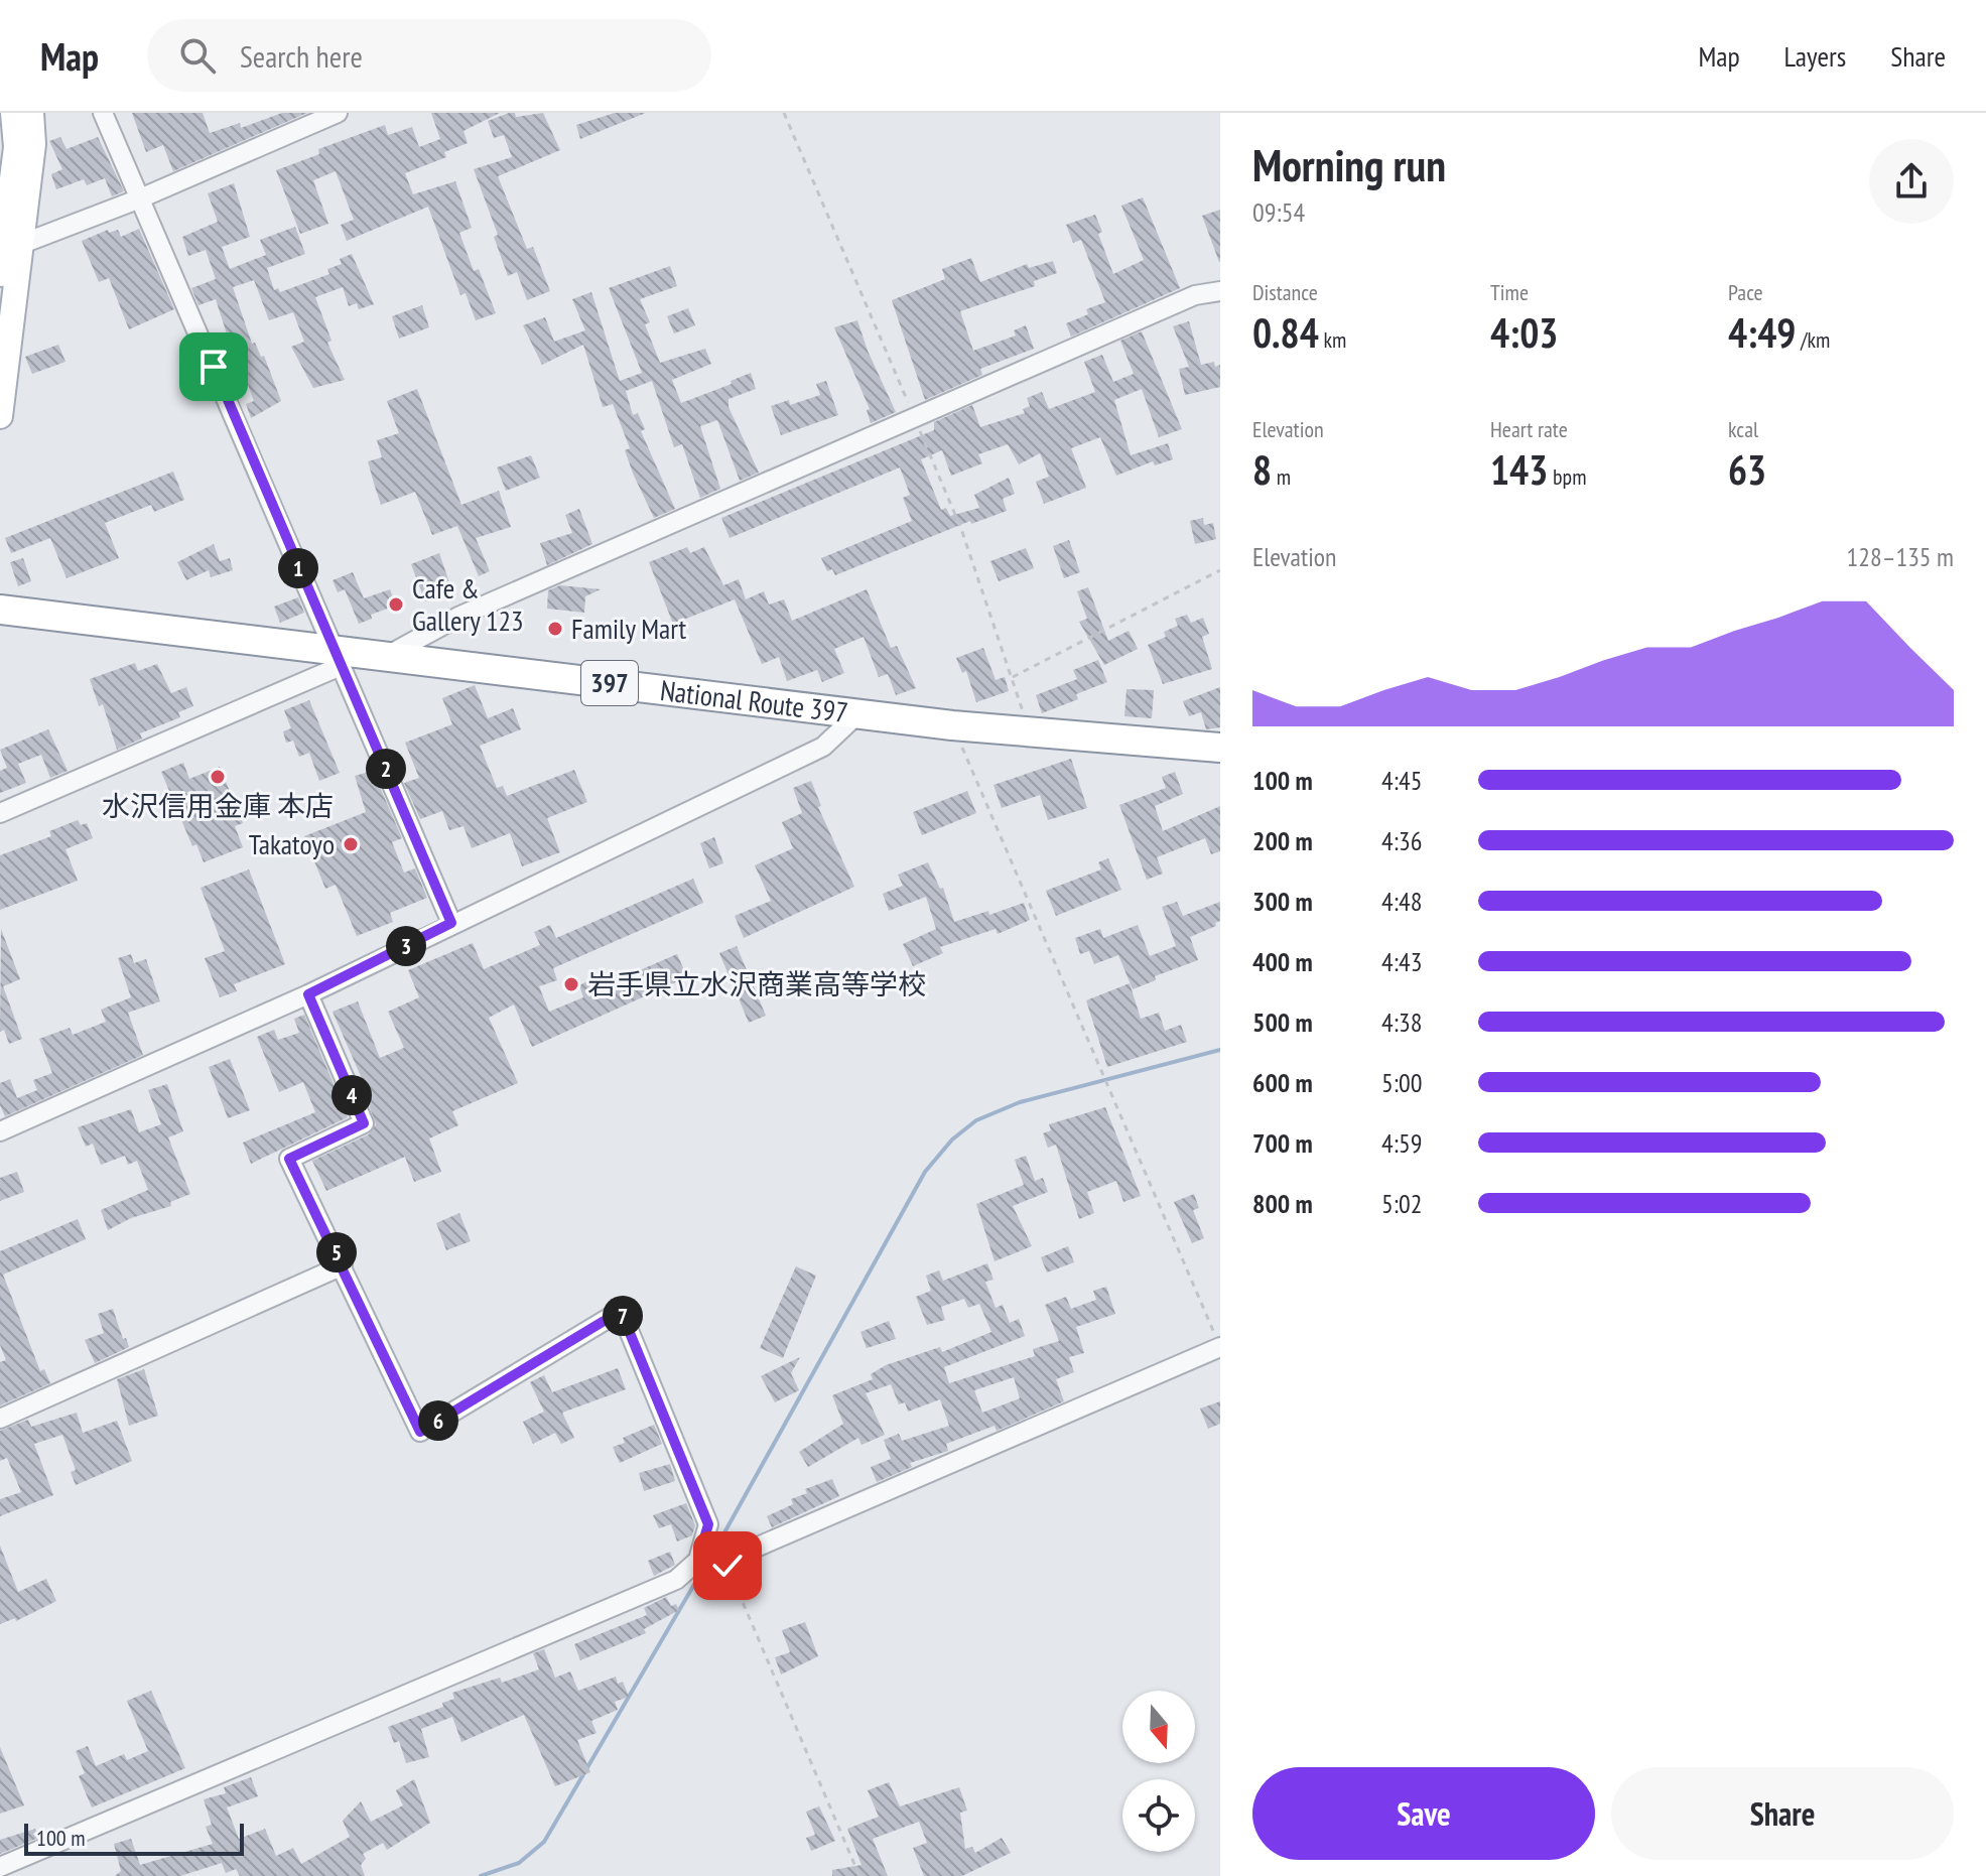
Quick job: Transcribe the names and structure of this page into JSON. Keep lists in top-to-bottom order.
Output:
{
  "streets": {
    "highway": ["397", "National Route 397"]
  },
  "places": [
    "Cafe & Gallery 123",
    "Family Mart",
    "水沢信用金庫 本店",
    "Takatoyo",
    "岩手県立水沢商業高等学校"
  ],
  "scale_bar": "100 m",
  "north": "bottom",
  "page": {
    "header": "Map",
    "search": "Search here",
    "nav": ["Map", "Layers", "Share"],
    "heading": ["Morning run", "09:54"],
    "stats": [
      ["Distance", "0.84 km"],
      ["Time", "4:03"],
      ["Pace", "4:49 /km"],
      ["Elevation", "8 m"],
      ["Heart rate", "143 bpm"],
      ["kcal", "63"]
    ],
    "chart": ["Elevation", "128–135 m"],
    "pins": [
      "1",
      "2",
      "3",
      "4",
      "5",
      "7",
      "6"
    ],
    "list": [
      {
        "name": "100 m",
        "note": "4:45"
      },
      {
        "name": "200 m",
        "note": "4:36"
      },
      {
        "name": "300 m",
        "note": "4:48"
      },
      {
        "name": "400 m",
        "note": "4:43"
      },
      {
        "name": "500 m",
        "note": "4:38"
      },
      {
        "name": "600 m",
        "note": "5:00"
      },
      {
        "name": "700 m",
        "note": "4:59"
      },
      {
        "name": "800 m",
        "note": "5:02"
      }
    ],
    "buttons": ["Save", "Share"],
    "scale": "100 m"
  }
}
